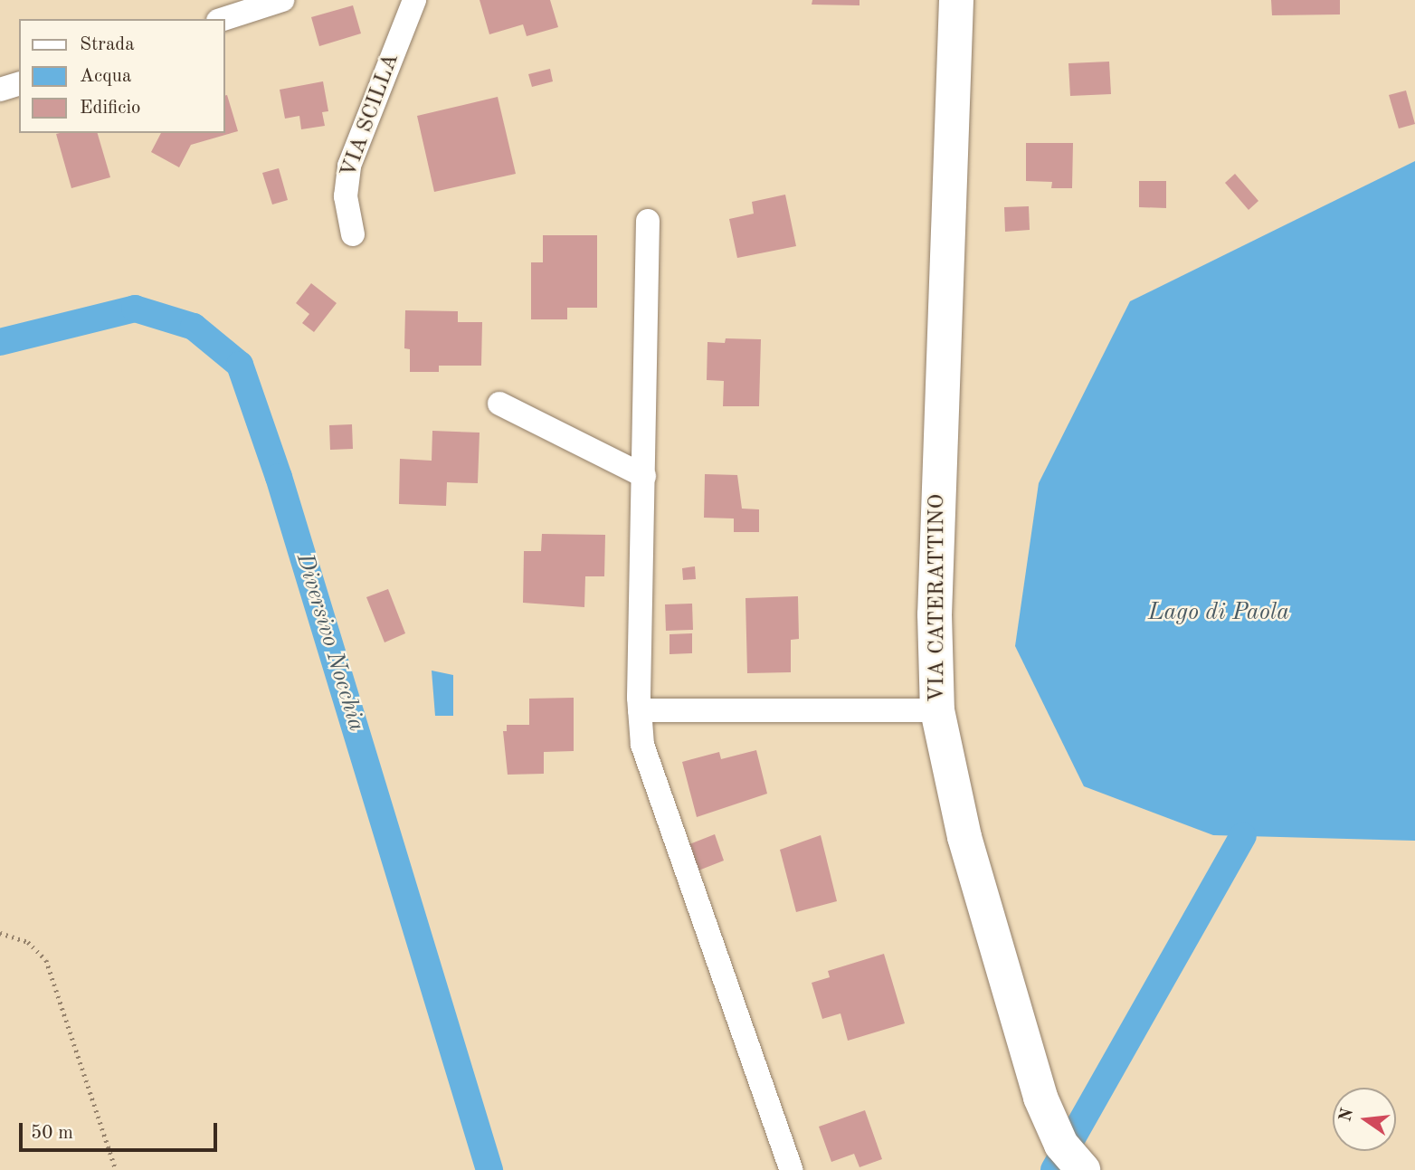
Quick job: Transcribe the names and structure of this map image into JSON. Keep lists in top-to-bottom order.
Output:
{
  "streets": {
    "street": ["VIA SCILLA", "VIA CATERATTINO"]
  },
  "water": ["Lago di Paola", "Diversivo Nocchia"],
  "legend": ["Strada", "Acqua", "Edificio"],
  "scale_bar": "50 m",
  "north": "left"
}
